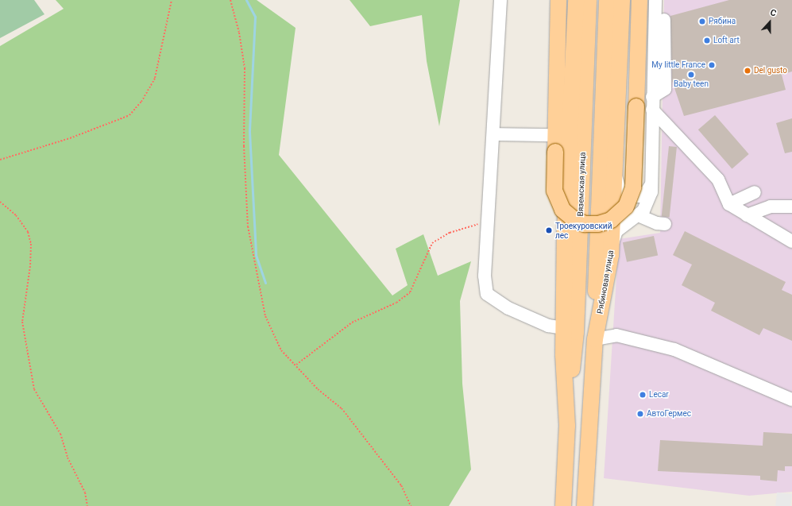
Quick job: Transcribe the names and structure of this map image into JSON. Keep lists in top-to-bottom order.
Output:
{
  "streets": {
    "main road": ["Вяземская улица", "Рябиновая улица"]
  },
  "places": [
    "Рябина",
    "Loft art",
    "My little France",
    "Del gusto",
    "Baby teen",
    "Троекуровский лес",
    "Lecar",
    "АвтоГермес"
  ],
  "north": "top"
}
